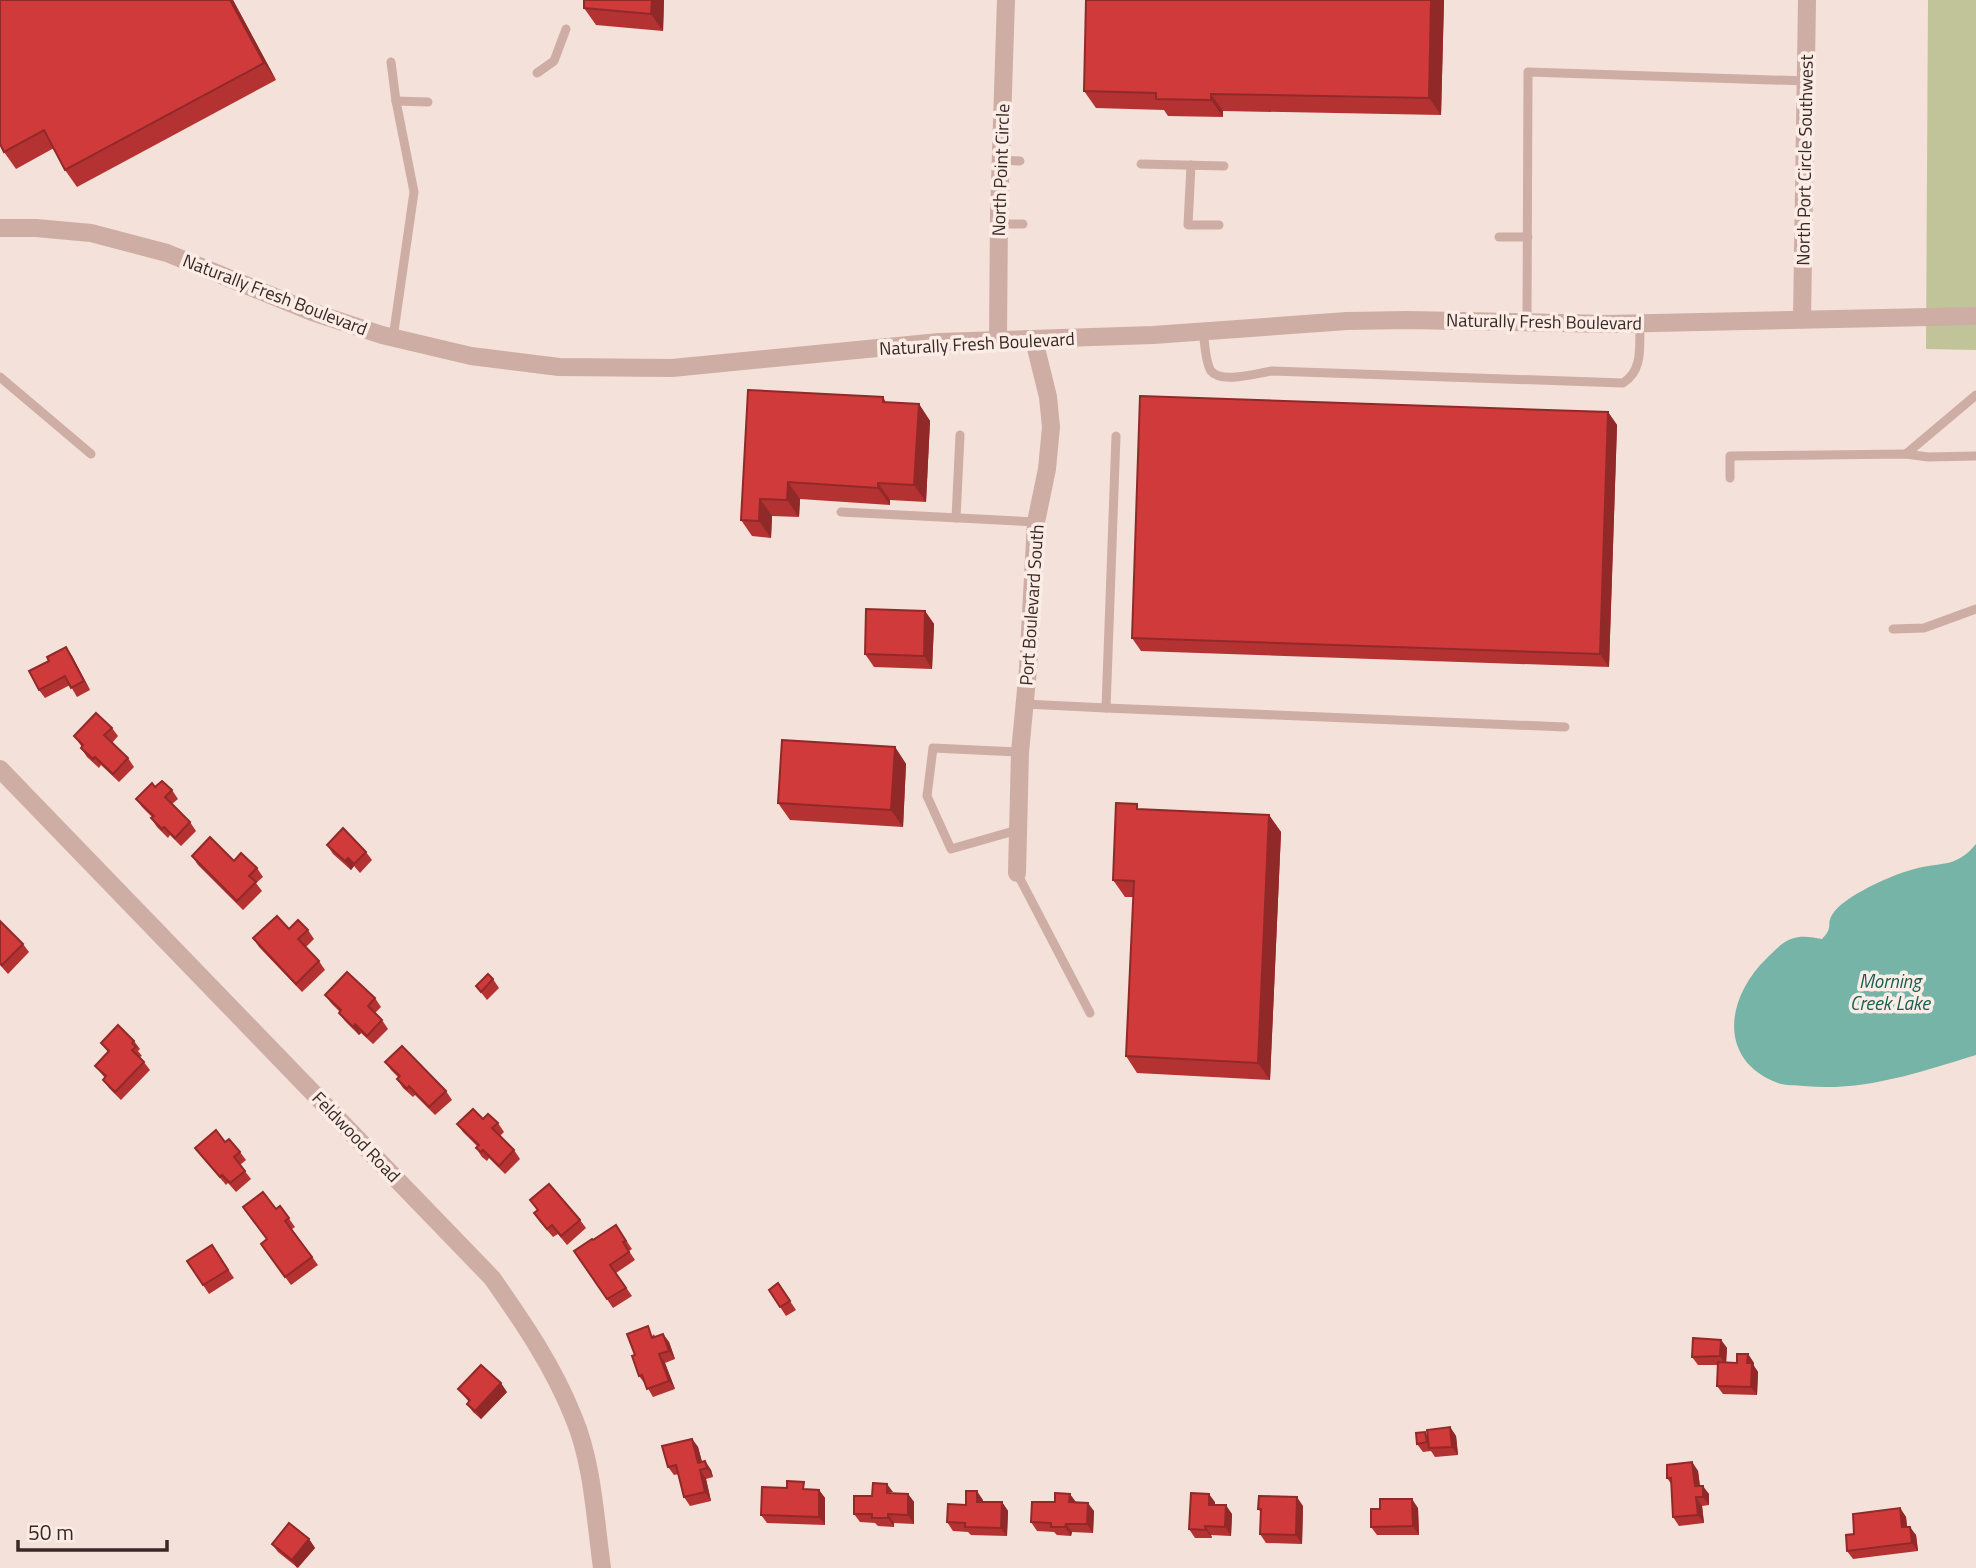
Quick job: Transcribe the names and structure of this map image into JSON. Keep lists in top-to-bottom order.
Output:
{
  "streets": {
    "street": [
      "North Port Circle Southwest",
      "North Point Circle",
      "Naturally Fresh Boulevard",
      "Port Boulevard South",
      "Feldwood Road"
    ]
  },
  "crossings": [
    ["North Port Circle Southwest", "Naturally Fresh Boulevard"],
    ["North Point Circle", "Naturally Fresh Boulevard"],
    ["Naturally Fresh Boulevard", "Port Boulevard South"]
  ],
  "water": ["Morning Creek Lake"],
  "scale_bar": "50 m"
}
